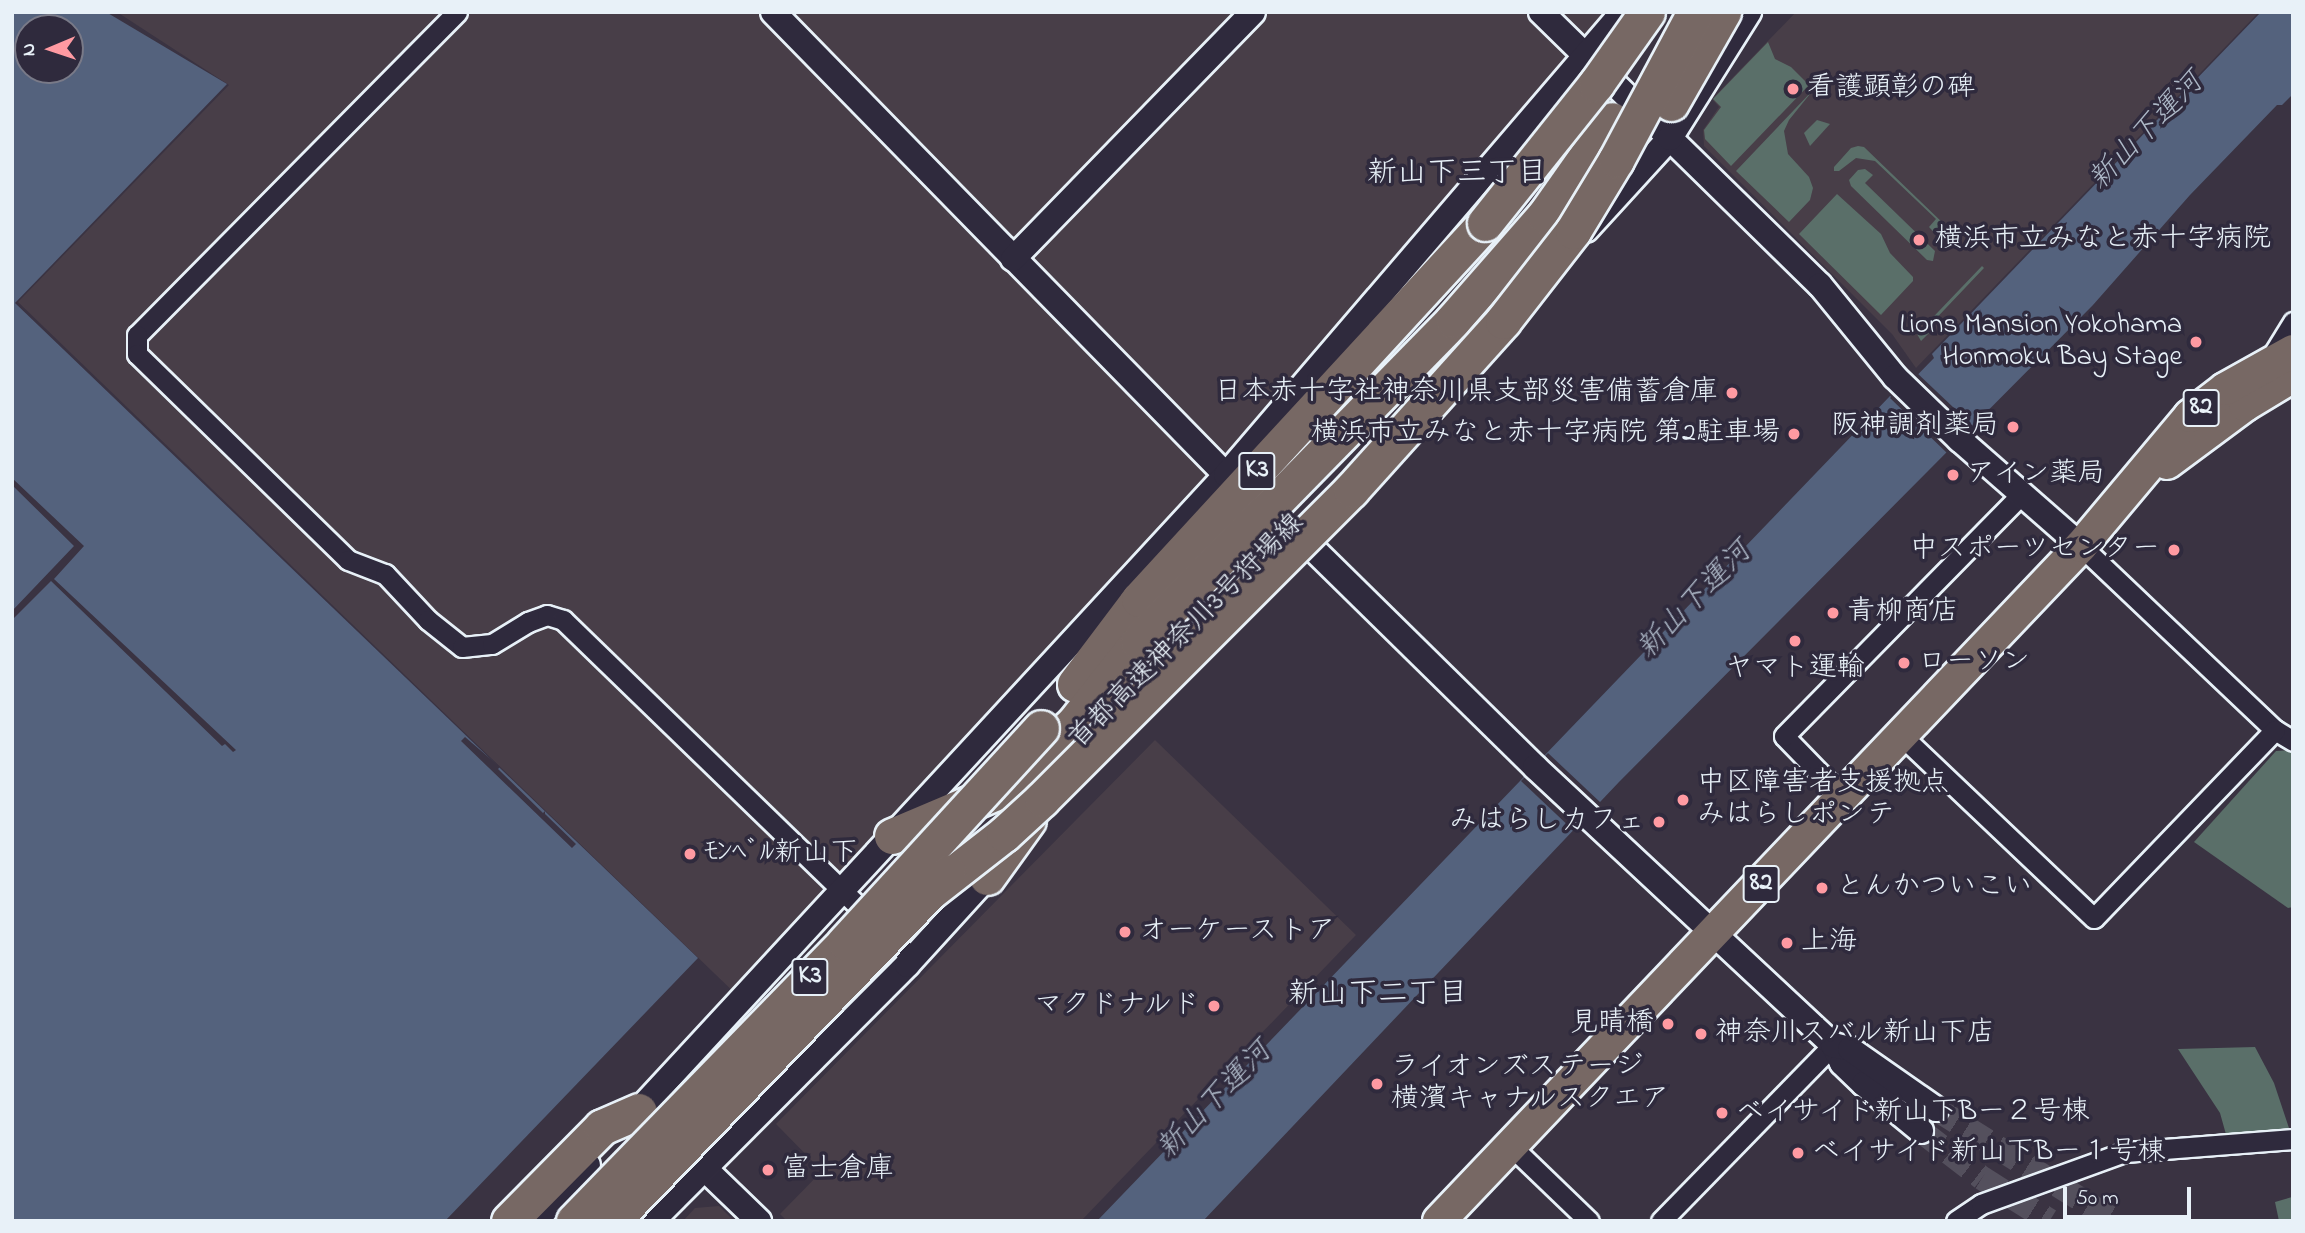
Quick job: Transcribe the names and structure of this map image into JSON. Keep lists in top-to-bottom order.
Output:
{
  "streets": {
    "highway": ["K3", "首都高速神奈川3号狩場線"],
    "main road": ["82"]
  },
  "crossings": [
    ["K3", "首都高速神奈川3号狩場線"]
  ],
  "districts": ["新山下三丁目", "新山下二丁目"],
  "water": ["新山下運河"],
  "places": [
    "看護顕彰の碑",
    "横浜市立みなと赤十字病院",
    "Lions Mansion Yokohama Honmoku Bay Stage",
    "日本赤十字社神奈川県支部災害備蓄倉庫",
    "阪神調剤薬局",
    "横浜市立みなと赤十字病院 第2駐車場",
    "アイン薬局",
    "中スポーツセンター",
    "青柳商店",
    "ヤマト運輸",
    "ローソン",
    "中区障害者支援拠点 みはらしポンテ",
    "みはらしカフェ",
    "ﾓﾝﾍﾞﾙ新山下",
    "とんかついこい",
    "オーケーストア",
    "上海",
    "マクドナルド",
    "見晴橋",
    "神奈川スバル新山下店",
    "ライオンズステージ 横濱キャナルスクエア",
    "ベイサイド新山下Bー２号棟",
    "ベイサイド新山下Bー１号棟",
    "富士倉庫"
  ],
  "scale_bar": "50 m",
  "north": "left"
}
